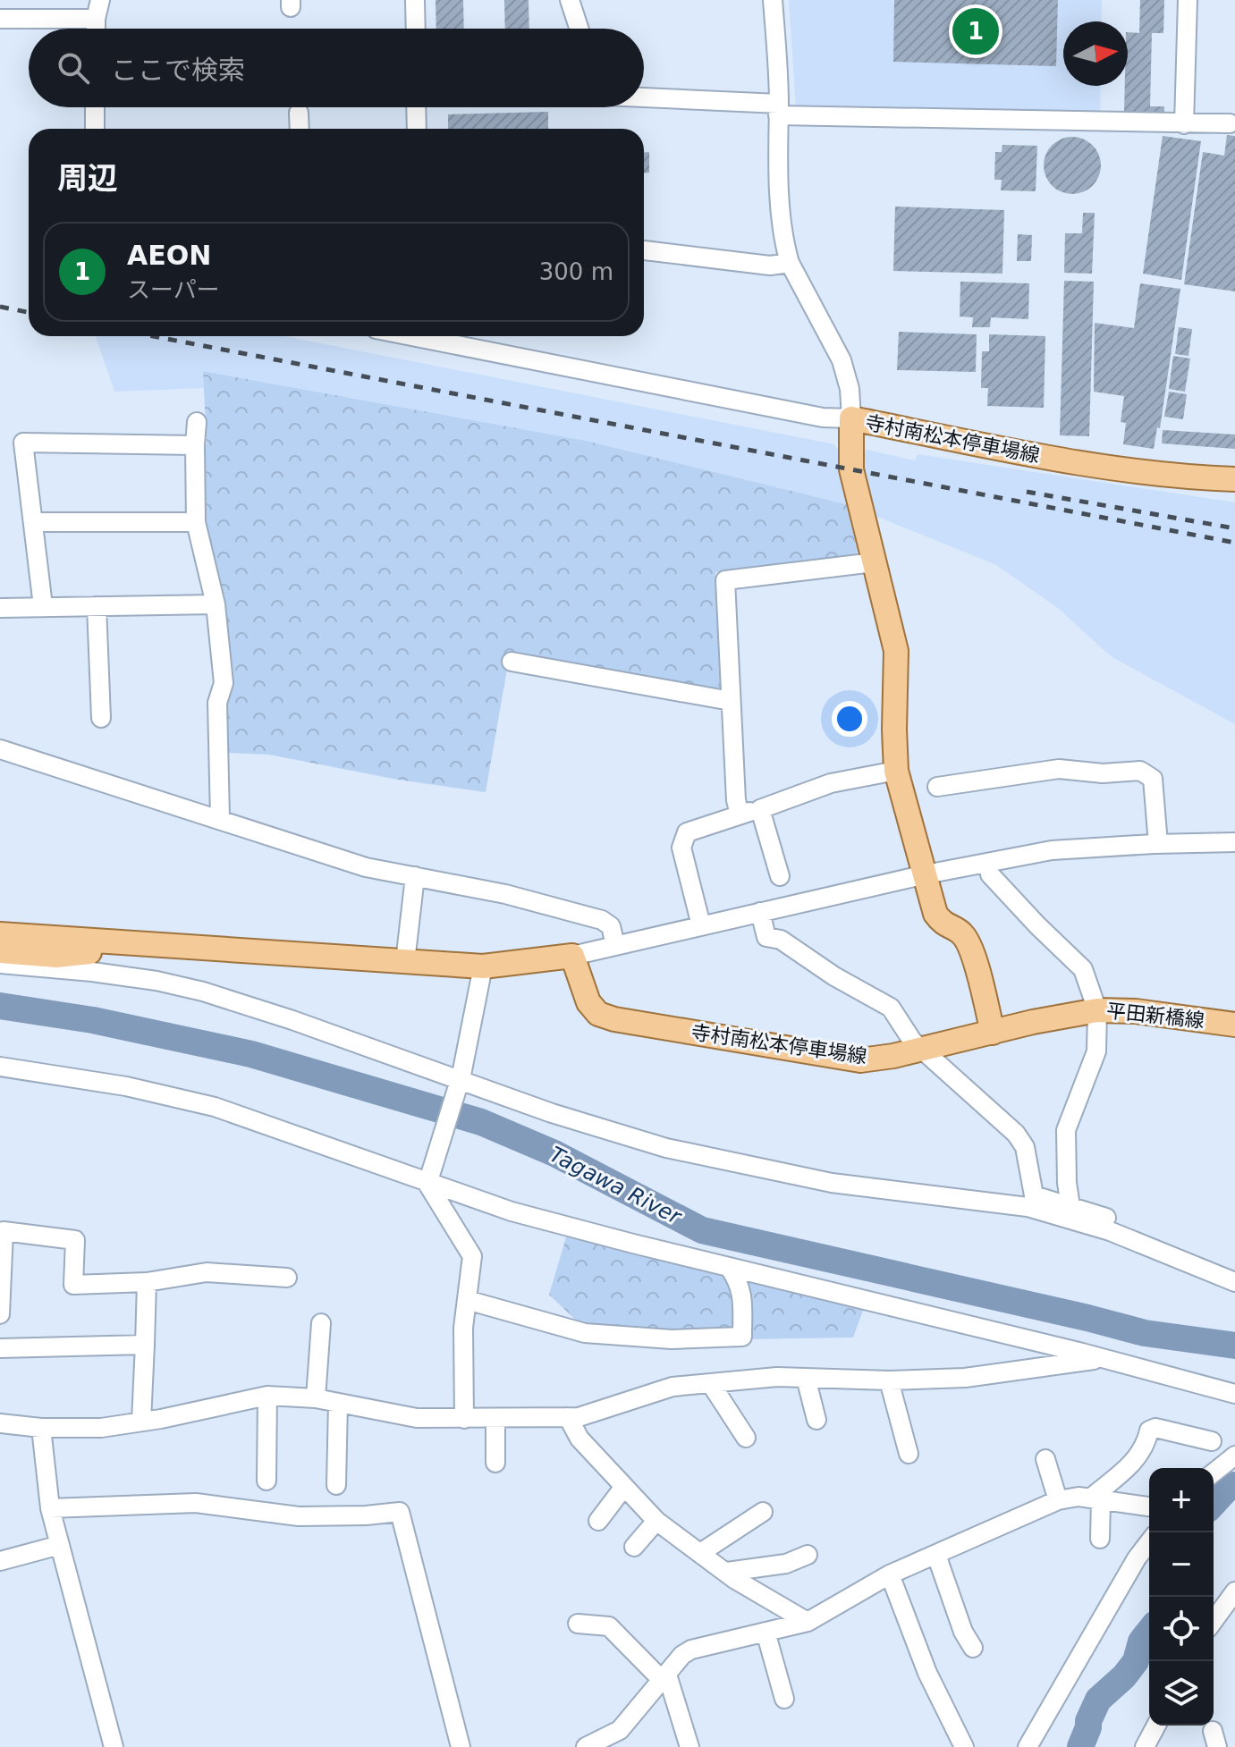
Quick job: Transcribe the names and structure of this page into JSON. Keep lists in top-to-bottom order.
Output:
{
  "streets": {
    "main road": ["寺村南松本停車場線", "平田新橋線"]
  },
  "crossings": [
    ["寺村南松本停車場線", "平田新橋線"]
  ],
  "water": ["Tagawa River"],
  "north": "right",
  "page": {
    "pins": "1",
    "search": "ここで検索",
    "heading": "周辺",
    "list": [
      {
        "mark": "1",
        "name": "AEON",
        "note": "スーパー",
        "value": "300 m"
      }
    ],
    "map_buttons": ["+", "−"]
  }
}
